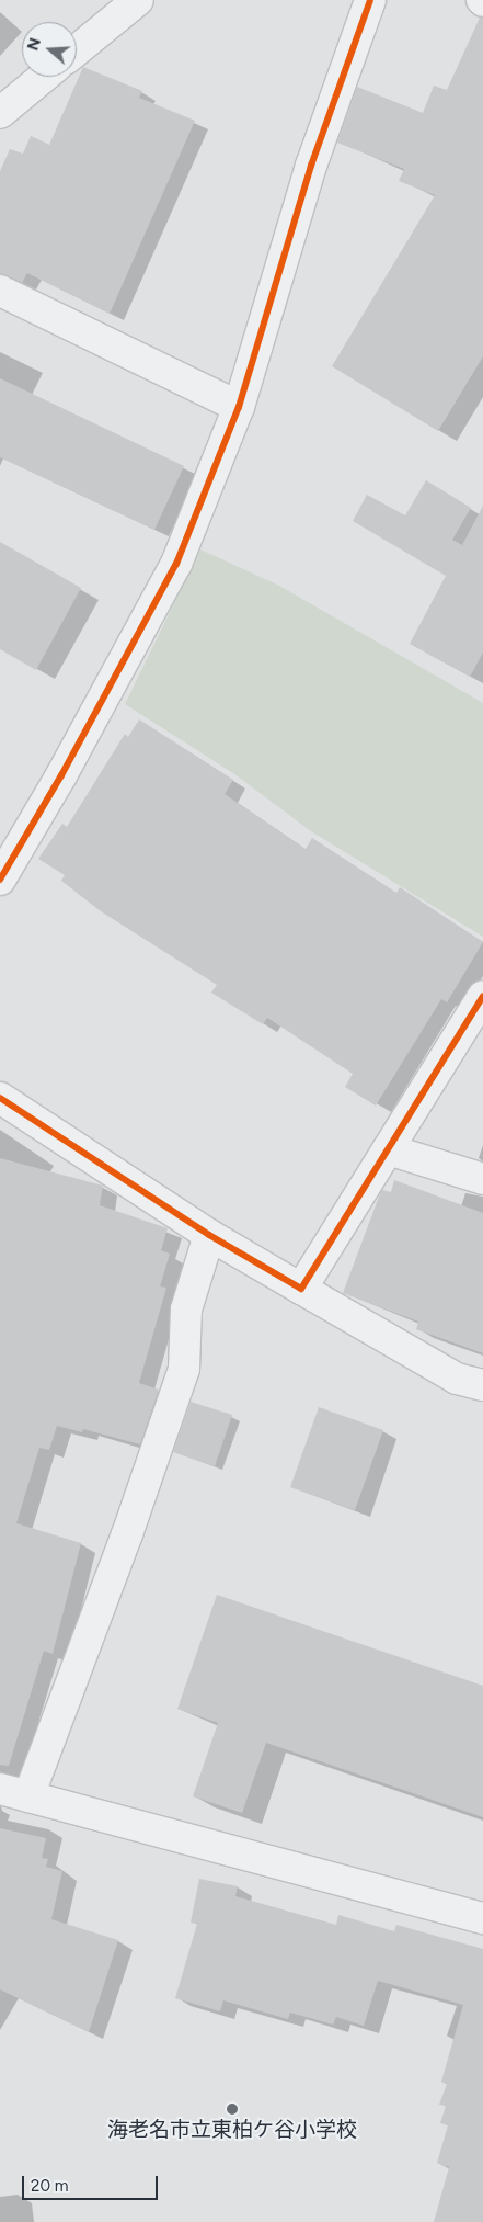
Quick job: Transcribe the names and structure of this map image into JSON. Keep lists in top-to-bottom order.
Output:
{
  "places": ["海老名市立東柏ケ谷小学校"],
  "scale_bar": "20 m",
  "north": "left"
}
